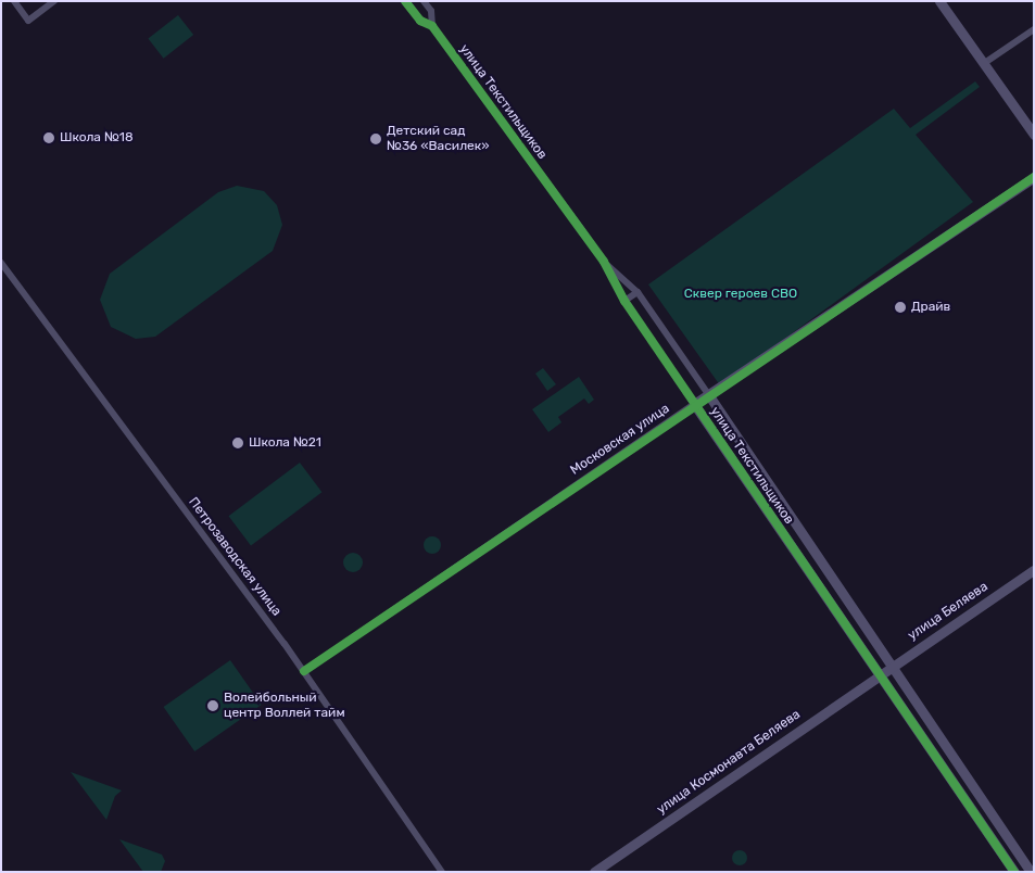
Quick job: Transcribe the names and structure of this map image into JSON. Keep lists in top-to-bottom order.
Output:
{
  "streets": {
    "street": [
      "улица Текстильщиков",
      "Московская улица",
      "Петрозаводская улица",
      "улица Беляева",
      "улица Космонавта Беляева"
    ]
  },
  "crossings": [
    ["улица Текстильщиков", "Московская улица"],
    ["улица Текстильщиков", "улица Беляева"],
    ["улица Текстильщиков", "улица Космонавта Беляева"],
    ["Московская улица", "Петрозаводская улица"],
    ["улица Беляева", "улица Космонавта Беляева"]
  ],
  "parks": ["Сквер героев СВО"],
  "places": [
    "Школа №18",
    "Детский сад №36 «Василек»",
    "Драйв",
    "Школа №21",
    "Волейбольный центр Воллей тайм"
  ]
}
